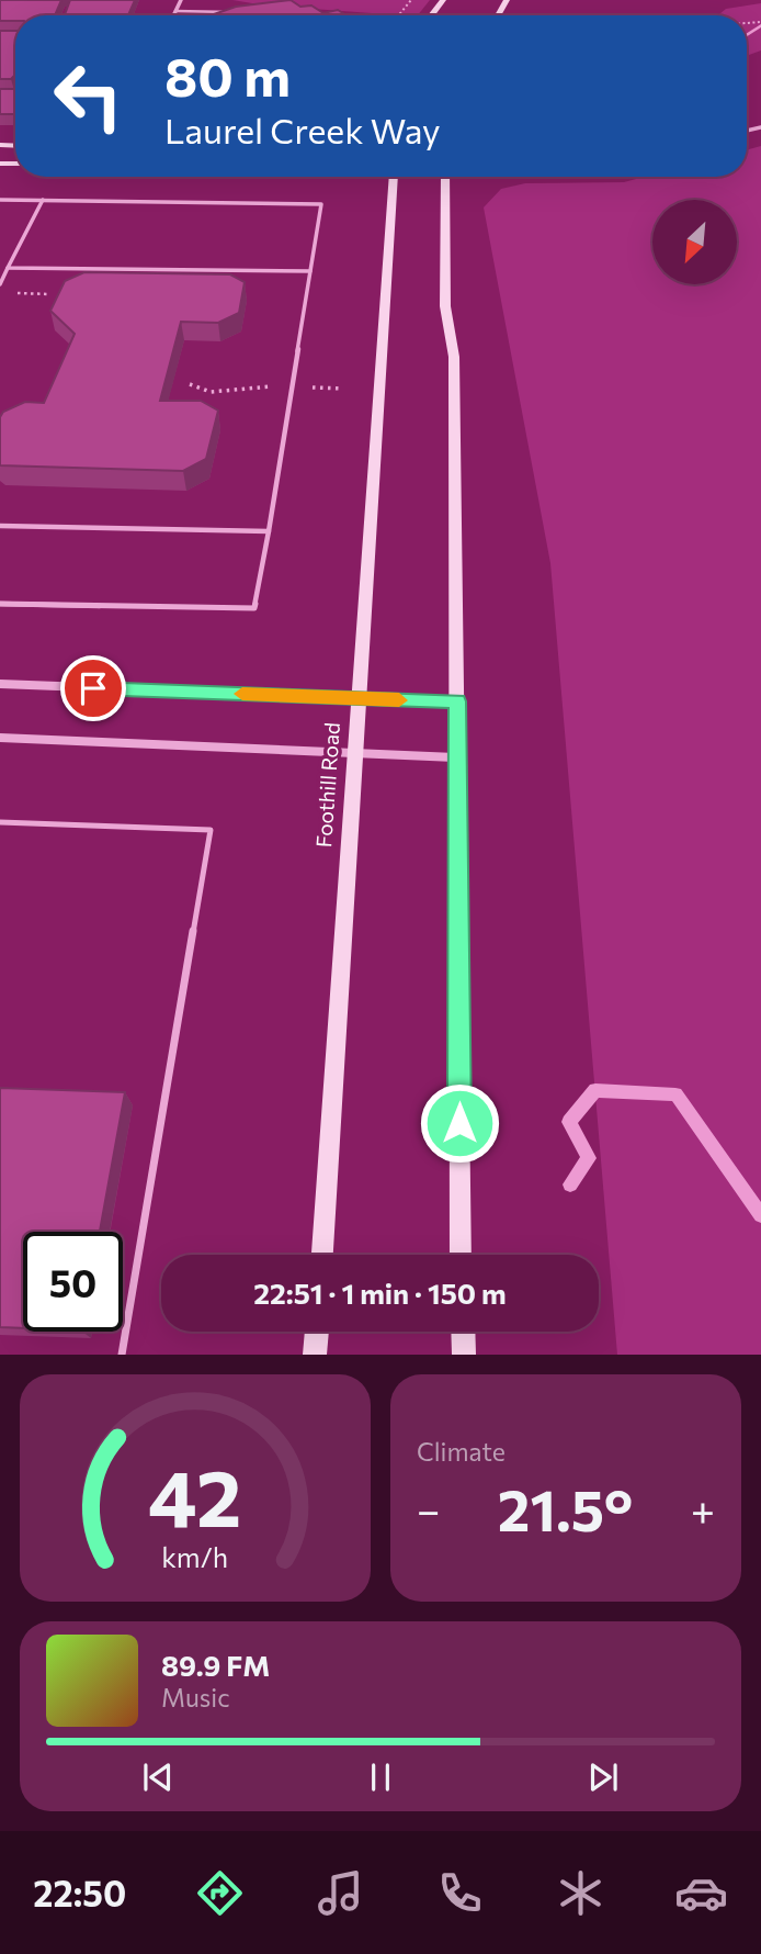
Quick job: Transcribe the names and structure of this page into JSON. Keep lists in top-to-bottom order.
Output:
{
  "streets": {
    "main road": ["Foothill Road"]
  },
  "north": "bottom left",
  "page": {
    "turn": ["80 m", "Laurel Creek Way"],
    "limit": "50",
    "trip": "22:51 · 1 min · 150 m",
    "tile": "Climate",
    "heat": ["−", "21.5°", "+"],
    "song": ["89.9 FM", "Music"],
    "tabs": "22:50",
    "gauge": ["42", "km/h"]
  }
}
